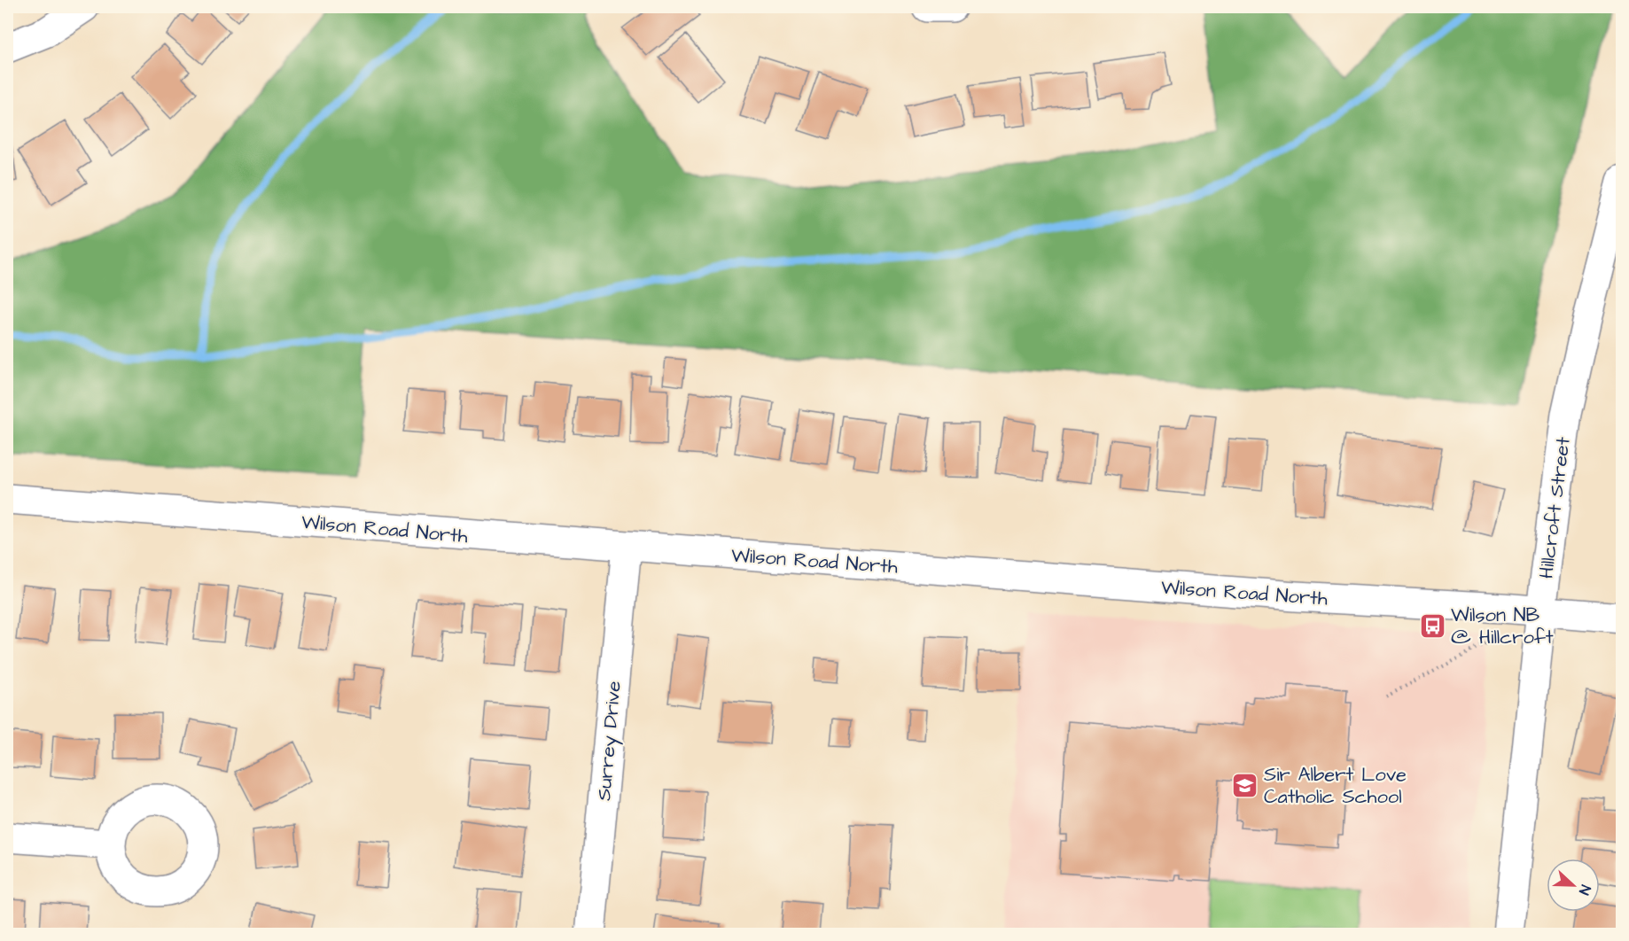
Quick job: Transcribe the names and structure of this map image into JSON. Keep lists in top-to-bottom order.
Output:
{
  "streets": {
    "main road": ["Hillcroft Street", "Wilson Road North", "Surrey Drive"]
  },
  "crossings": [
    ["Hillcroft Street", "Wilson Road North"],
    ["Wilson Road North", "Surrey Drive"]
  ],
  "places": {
    "bus stop": ["Wilson NB @ Hillcroft"],
    "school or university": ["Sir Albert Love Catholic School"]
  },
  "north": "right"
}
